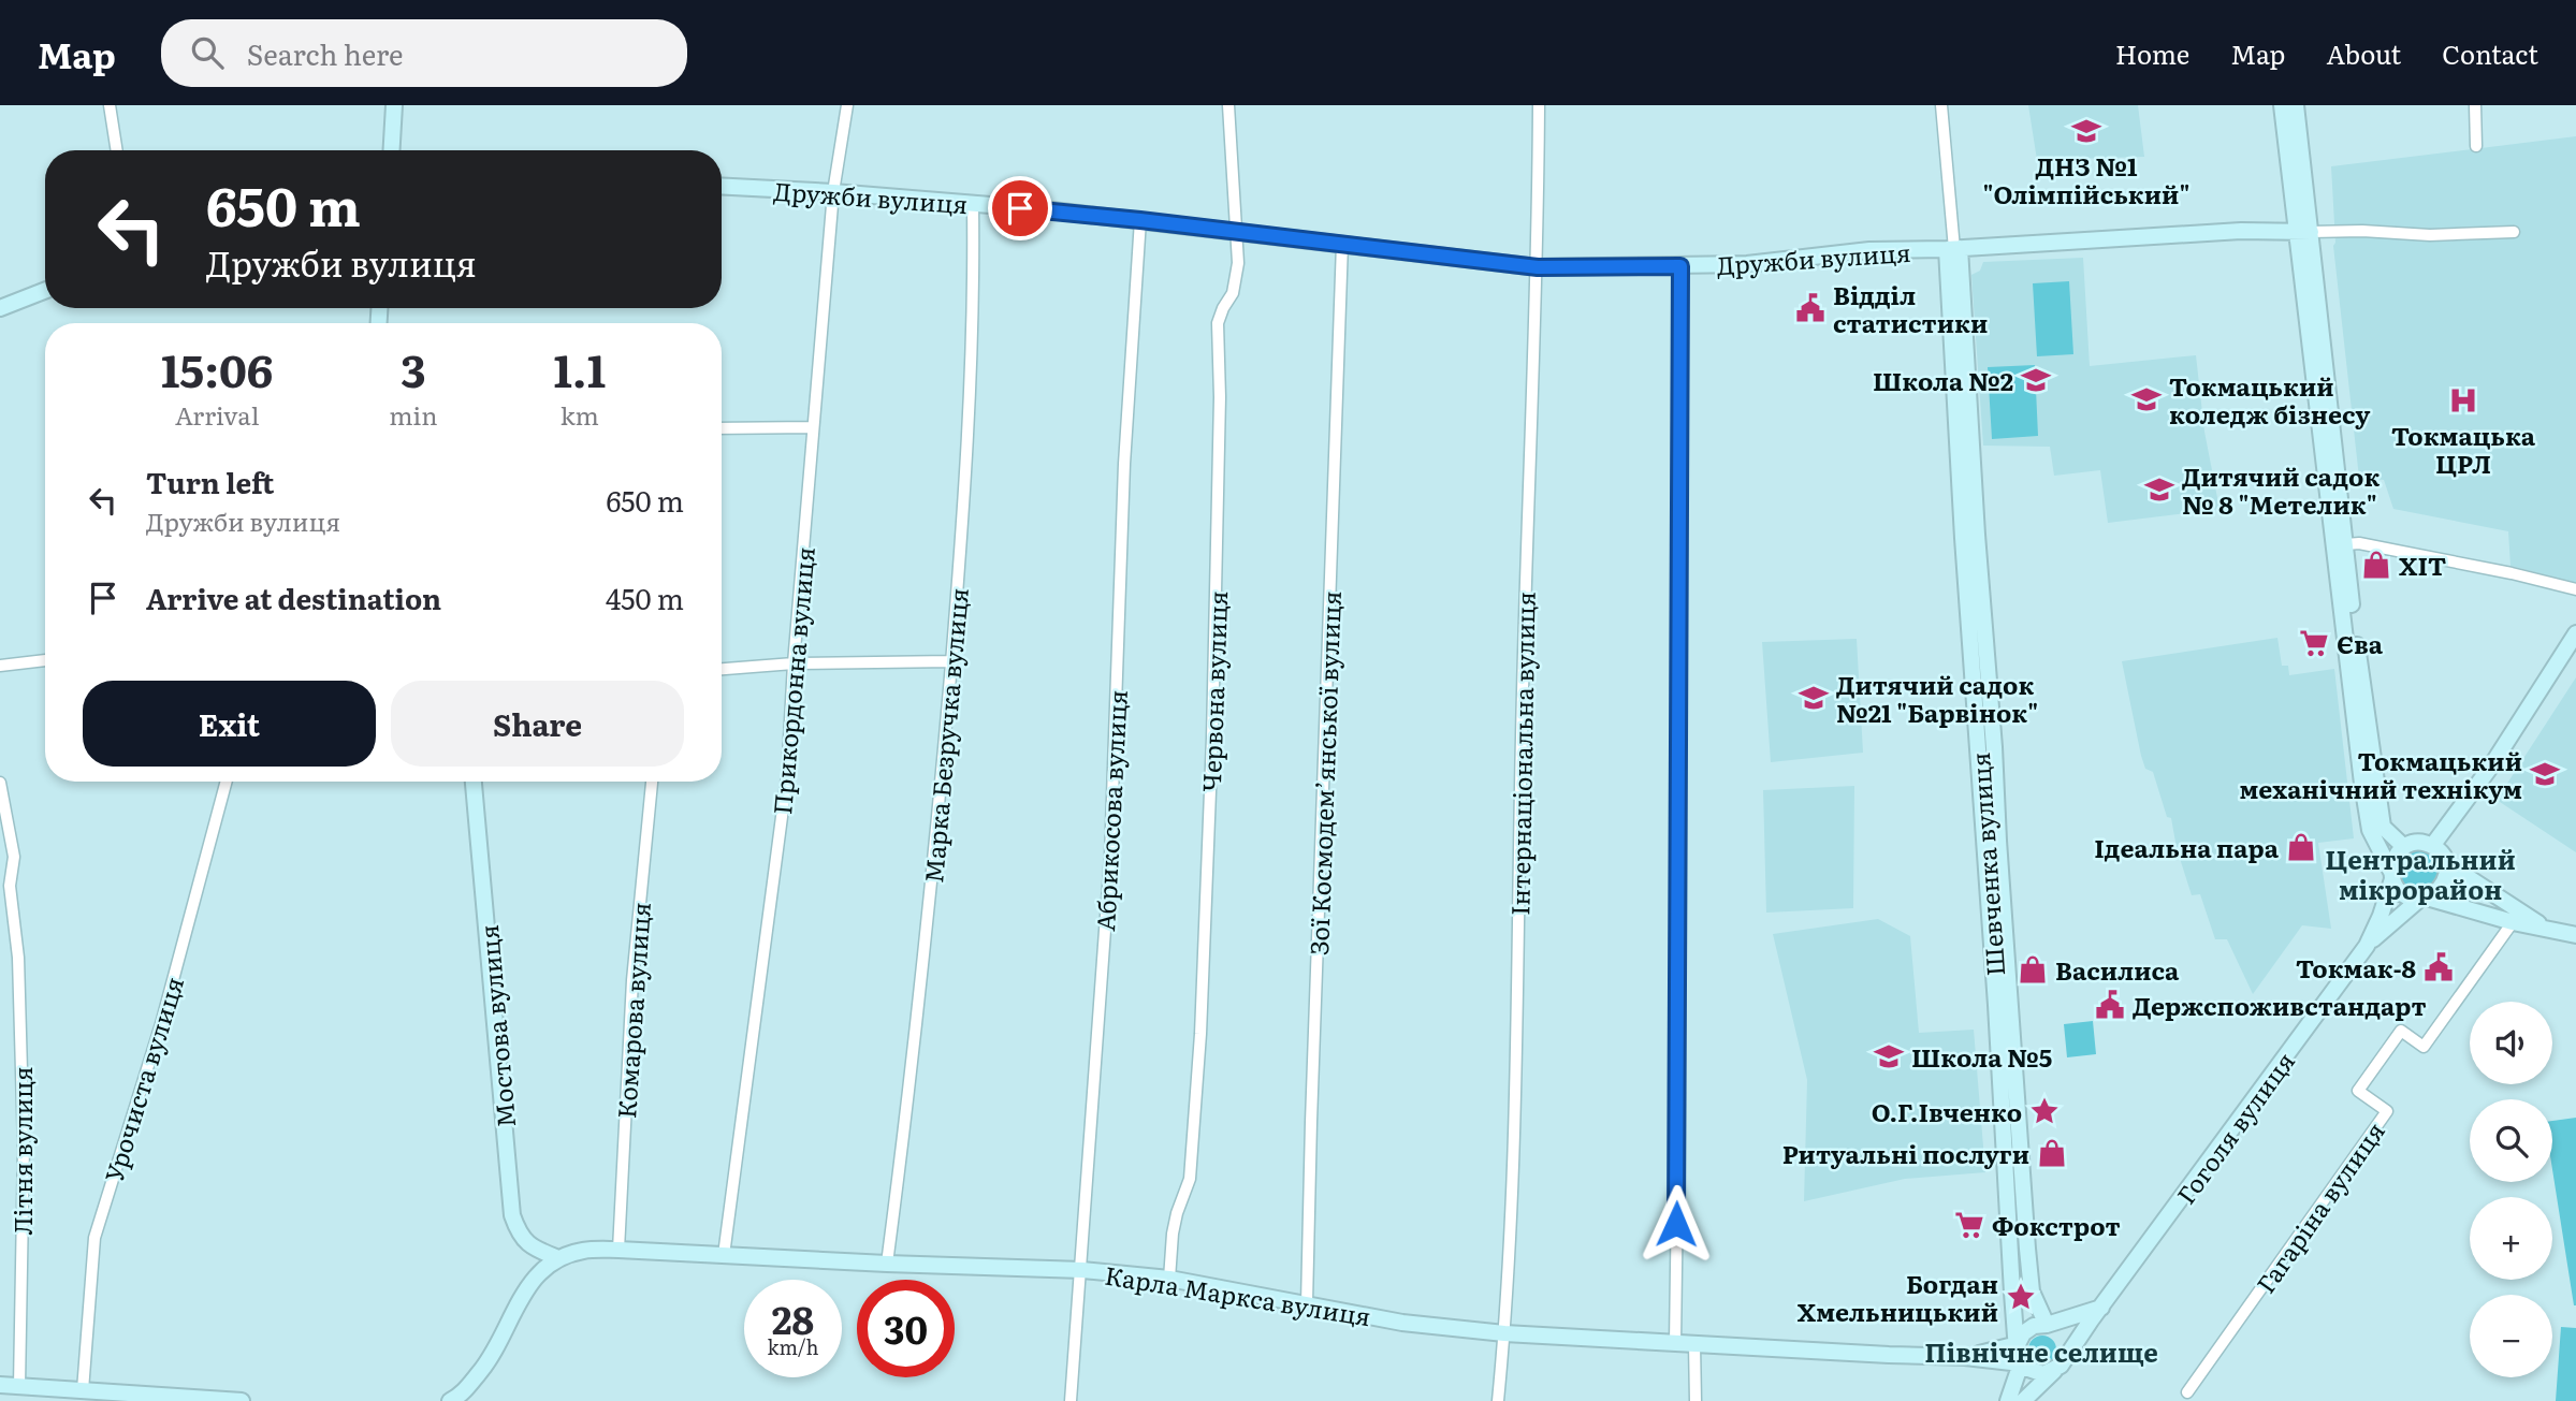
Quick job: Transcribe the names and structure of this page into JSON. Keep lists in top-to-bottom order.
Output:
{
  "streets": {
    "street": [
      "Дружби вулиця",
      "Прикордонна вулиця",
      "Червона вулиця",
      "Марка Безручка вулиця",
      "Інтернаціональна вулиця",
      "Зої Космодем’янської вулиця",
      "Абрикосова вулиця",
      "Шевченка вулиця",
      "Комарова вулиця",
      "Мостова вулиця",
      "Урочиста вулиця",
      "Гоголя вулиця",
      "Літня вулиця",
      "Гагаріна вулиця",
      "Карла Маркса вулиця"
    ]
  },
  "crossings": [
    ["Дружби вулиця", "Прикордонна вулиця"],
    ["Дружби вулиця", "Червона вулиця"],
    ["Дружби вулиця", "Марка Безручка вулиця"],
    ["Дружби вулиця", "Інтернаціональна вулиця"],
    ["Дружби вулиця", "Зої Космодем’янської вулиця"],
    ["Дружби вулиця", "Абрикосова вулиця"],
    ["Дружби вулиця", "Шевченка вулиця"],
    ["Прикордонна вулиця", "Карла Маркса вулиця"],
    ["Червона вулиця", "Карла Маркса вулиця"],
    ["Марка Безручка вулиця", "Карла Маркса вулиця"],
    ["Інтернаціональна вулиця", "Карла Маркса вулиця"],
    ["Зої Космодем’янської вулиця", "Карла Маркса вулиця"],
    ["Абрикосова вулиця", "Карла Маркса вулиця"],
    ["Шевченка вулиця", "Гоголя вулиця"],
    ["Шевченка вулиця", "Карла Маркса вулиця"],
    ["Комарова вулиця", "Карла Маркса вулиця"],
    ["Мостова вулиця", "Карла Маркса вулиця"],
    ["Гоголя вулиця", "Карла Маркса вулиця"]
  ],
  "districts": ["Центральний мікрорайон", "Північне селище"],
  "places": {
    "school or university": [
      "ДНЗ №1 \"Олімпійський\"",
      "Школа №2",
      "Токмацький коледж бізнесу",
      "Дитячий садок № 8 \"Метелик\"",
      "Дитячий садок №21 \"Барвінок\"",
      "Токмацький механічний технікум",
      "Школа №5"
    ],
    "public building": ["Відділ статистики", "Токмак-8", "Держспоживстандарт"],
    "hospital": ["Токмацька ЦРЛ"],
    "shop": [
      "ХІТ",
      "Ідеальна пара",
      "Василиса",
      "Ритуальні послуги"
    ],
    "supermarket": ["Єва", "Фокстрот"],
    "place": ["О.Г.Івченко", "Богдан Хмельницький"]
  },
  "page": {
    "header": "Map",
    "search": "Search here",
    "nav": [
      "Home",
      "Map",
      "About",
      "Contact"
    ],
    "turn": ["650 m", "Дружби вулиця"],
    "eta": [
      "15:06",
      "Arrival",
      "3",
      "min",
      "1.1",
      "km"
    ],
    "list": [
      {
        "name": "Turn left",
        "note": "Дружби вулиця",
        "value": "650 m"
      },
      {
        "name": "Arrive at destination",
        "value": "450 m"
      }
    ],
    "buttons": ["Exit", "Share"],
    "map_buttons": ["+", "−"],
    "speed": "28 km/h",
    "limit": "30"
  }
}
